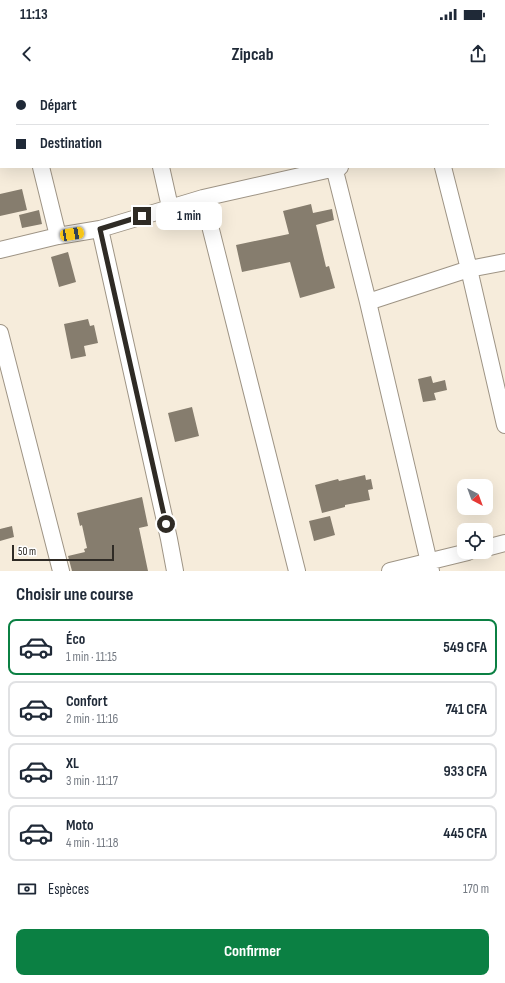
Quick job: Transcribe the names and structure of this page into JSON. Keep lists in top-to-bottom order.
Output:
{
  "scale_bar": "50 m",
  "north": "bottom right",
  "page": {
    "status": "11:13",
    "header": "Zipcab",
    "banner": ["Départ", "Destination"],
    "bubble": "1 min",
    "scale": "50 m",
    "heading": "Choisir une course",
    "list": [
      {
        "name": "Éco",
        "note": "1 min · 11:15",
        "value": "549 CFA"
      },
      {
        "name": "Confort",
        "note": "2 min · 11:16",
        "value": "741 CFA"
      },
      {
        "name": "XL",
        "note": "3 min · 11:17",
        "value": "933 CFA"
      },
      {
        "name": "Moto",
        "note": "4 min · 11:18",
        "value": "445 CFA"
      }
    ],
    "pay": ["Espèces", "170 m"],
    "buttons": "Confirmer"
  }
}
